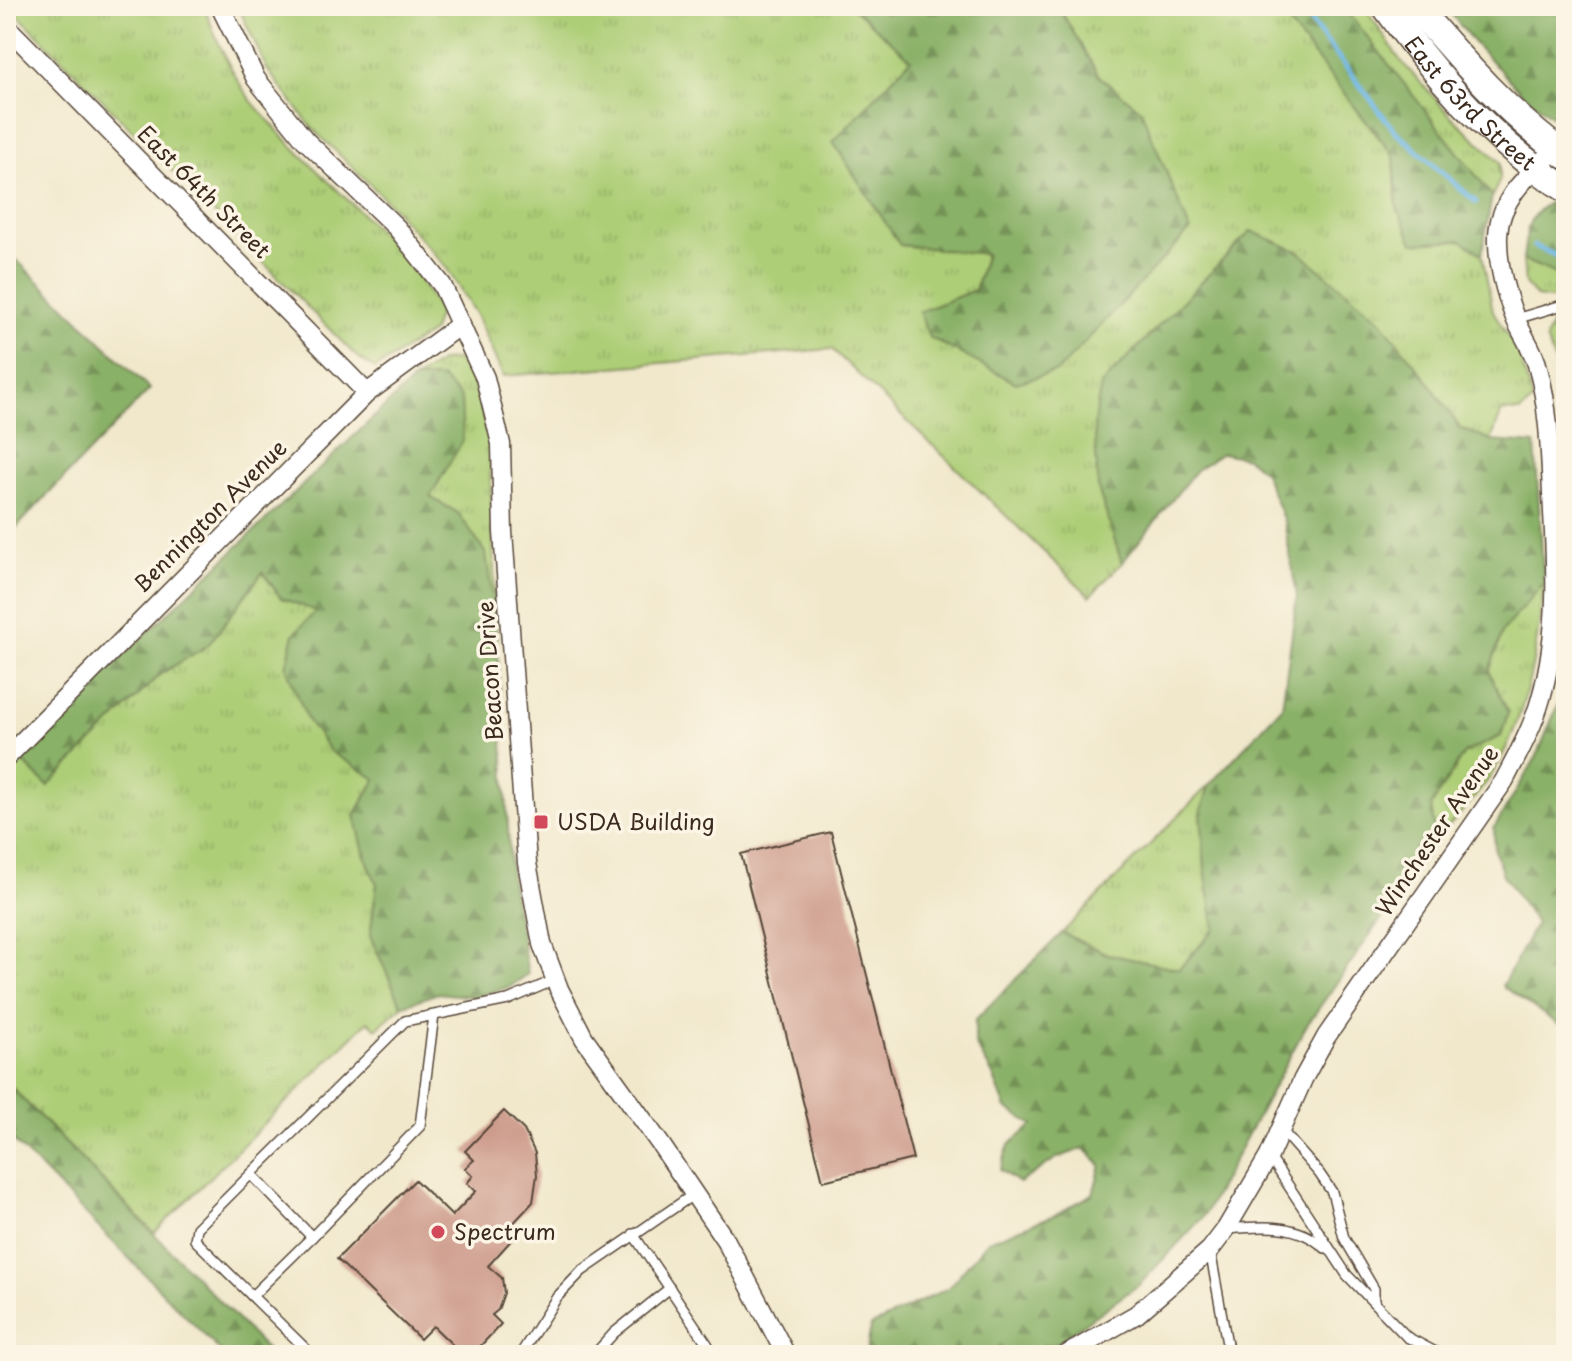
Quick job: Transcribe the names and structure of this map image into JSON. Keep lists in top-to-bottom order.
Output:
{
  "streets": {
    "main road": ["East 63rd Street"],
    "street": [
      "East 64th Street",
      "Bennington Avenue",
      "Beacon Drive",
      "Winchester Avenue"
    ]
  },
  "crossings": [
    ["East 63rd Street", "Winchester Avenue"],
    ["East 64th Street", "Bennington Avenue"],
    ["Bennington Avenue", "Beacon Drive"]
  ],
  "places": {
    "transit": ["USDA Building"],
    "other": ["Spectrum"]
  }
}
